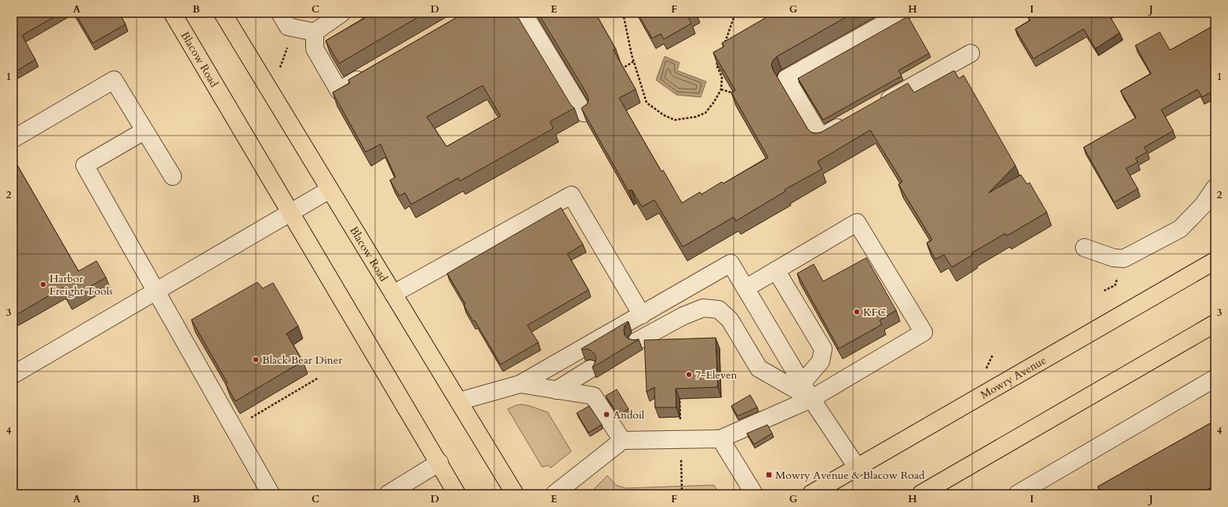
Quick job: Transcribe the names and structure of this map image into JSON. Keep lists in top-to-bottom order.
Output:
{
  "streets": {
    "main road": ["Blacow Road", "Mowry Avenue"]
  },
  "places": {
    "other": [
      "Harbor Freight Tools",
      "KFC",
      "Black Bear Diner",
      "7-Eleven",
      "Andoil"
    ],
    "transit": ["Mowry Avenue & Blacow Road"]
  },
  "grid": {
    "columns": [
      "A",
      "B",
      "C",
      "D",
      "E",
      "F",
      "G",
      "H",
      "I",
      "J"
    ],
    "rows": [
      "1",
      "2",
      "3",
      "4"
    ]
  }
}
